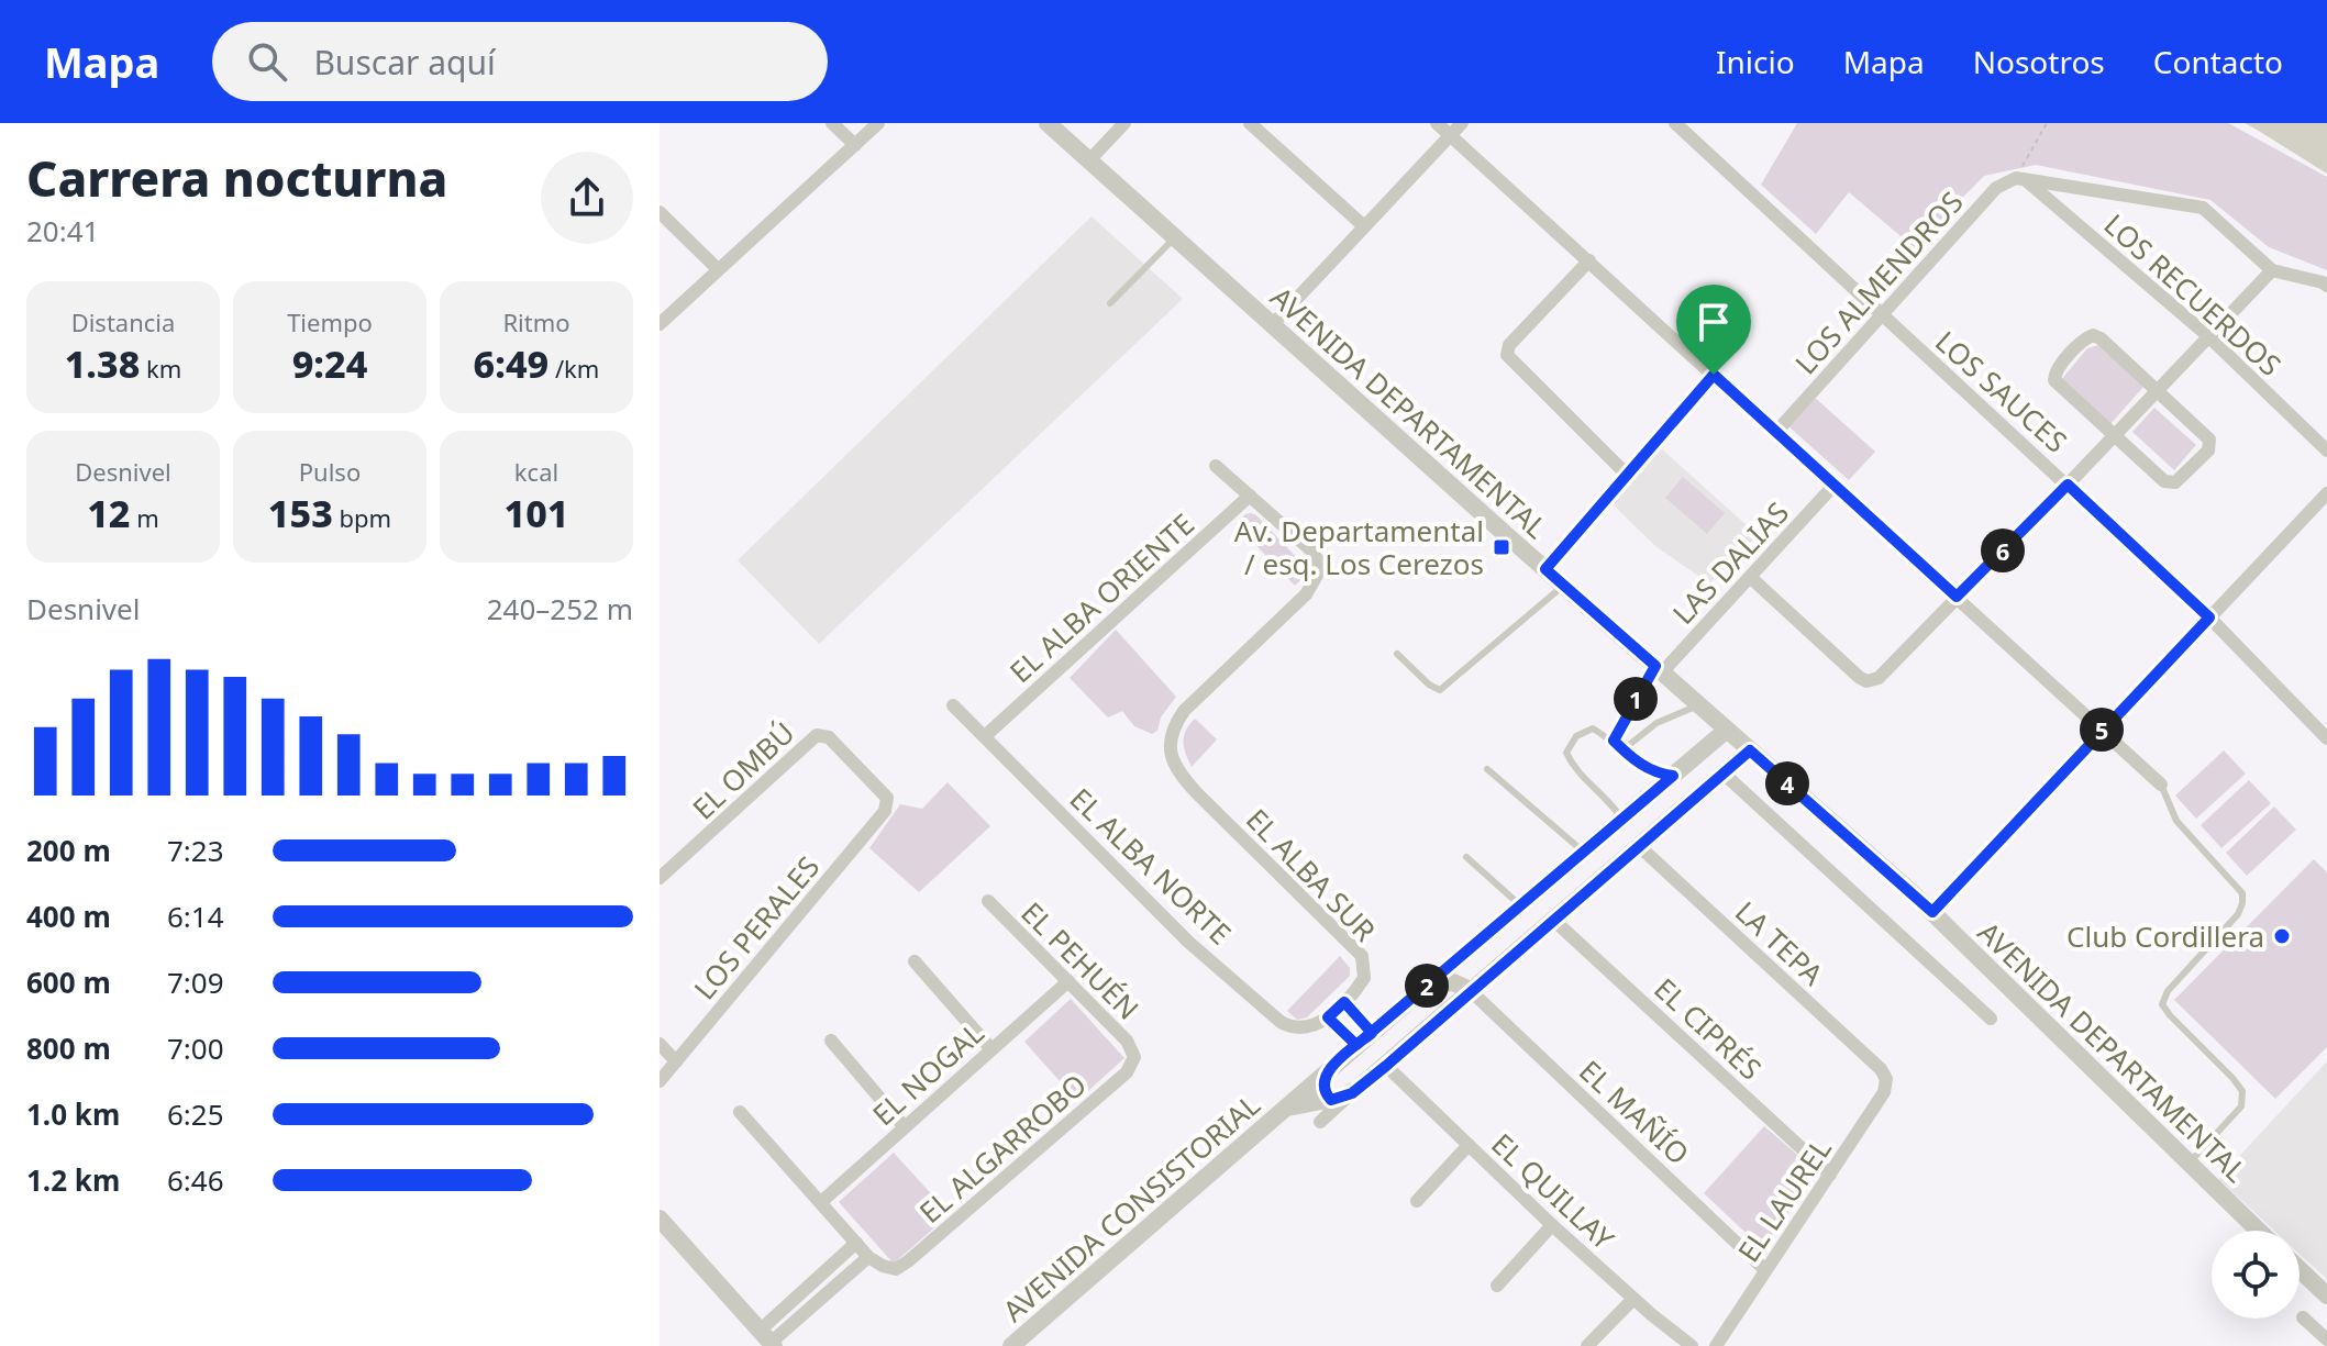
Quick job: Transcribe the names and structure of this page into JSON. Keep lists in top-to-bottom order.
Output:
{
  "streets": {
    "street": [
      "LOS ALMENDROS",
      "LOS RECUERDOS",
      "LOS SAUCES",
      "AVENIDA DEPARTAMENTAL",
      "LAS DALIAS",
      "EL ALBA ORIENTE",
      "EL OMBÚ",
      "EL ALBA NORTE",
      "EL ALBA SUR",
      "LOS PERALES",
      "LA TEPA",
      "EL PEHUÉN",
      "EL CIPRÉS",
      "EL NOGAL",
      "EL MAÑÍO",
      "EL ALGARROBO",
      "EL QUILLAY",
      "EL LAUREL",
      "AVENIDA CONSISTORIAL"
    ]
  },
  "crossings": [
    ["LOS ALMENDROS", "LOS RECUERDOS"],
    ["LOS ALMENDROS", "LOS SAUCES"],
    ["AVENIDA DEPARTAMENTAL", "LAS DALIAS"],
    ["AVENIDA DEPARTAMENTAL", "AVENIDA CONSISTORIAL"],
    ["EL ALBA ORIENTE", "EL ALBA NORTE"],
    ["EL ALBA ORIENTE", "EL ALBA SUR"],
    ["EL OMBÚ", "LOS PERALES"],
    ["LA TEPA", "EL LAUREL"],
    ["LA TEPA", "AVENIDA CONSISTORIAL"],
    ["EL PEHUÉN", "EL NOGAL"],
    ["EL PEHUÉN", "EL ALGARROBO"],
    ["EL CIPRÉS", "EL LAUREL"],
    ["EL CIPRÉS", "AVENIDA CONSISTORIAL"],
    ["EL MAÑÍO", "EL LAUREL"],
    ["EL MAÑÍO", "AVENIDA CONSISTORIAL"],
    ["EL QUILLAY", "AVENIDA CONSISTORIAL"]
  ],
  "places": {
    "transit": ["Av. Departamental / esq. Los Cerezos"],
    "other": ["Club Cordillera"]
  },
  "page": {
    "header": "Mapa",
    "search": "Buscar aquí",
    "nav": [
      "Inicio",
      "Mapa",
      "Nosotros",
      "Contacto"
    ],
    "heading": ["Carrera nocturna", "20:41"],
    "stats": [
      ["Distancia", "1.38 km"],
      ["Tiempo", "9:24"],
      ["Ritmo", "6:49 /km"],
      ["Desnivel", "12 m"],
      ["Pulso", "153 bpm"],
      ["kcal", "101"]
    ],
    "pins": [
      "6",
      "1",
      "5",
      "4",
      "2"
    ],
    "chart": ["Desnivel", "240–252 m"],
    "list": [
      {
        "name": "200 m",
        "note": "7:23"
      },
      {
        "name": "400 m",
        "note": "6:14"
      },
      {
        "name": "600 m",
        "note": "7:09"
      },
      {
        "name": "800 m",
        "note": "7:00"
      },
      {
        "name": "1.0 km",
        "note": "6:25"
      },
      {
        "name": "1.2 km",
        "note": "6:46"
      }
    ]
  }
}
